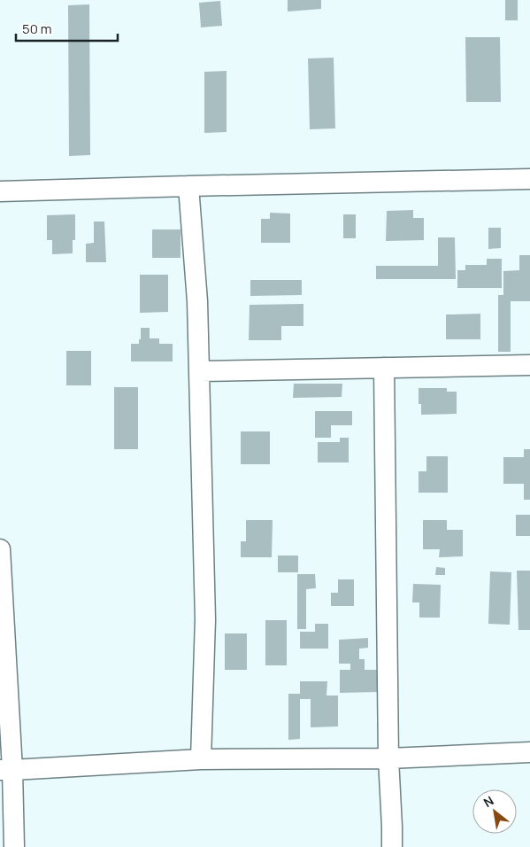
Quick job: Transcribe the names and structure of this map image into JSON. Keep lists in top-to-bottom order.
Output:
{
  "scale_bar": "50 m",
  "north": "top left"
}
